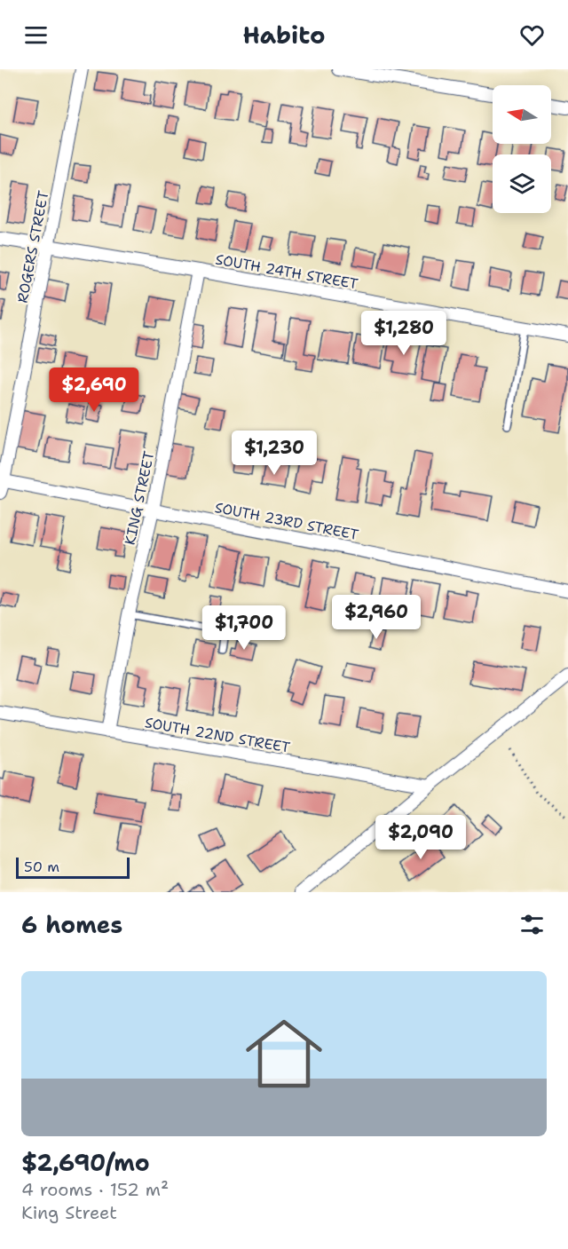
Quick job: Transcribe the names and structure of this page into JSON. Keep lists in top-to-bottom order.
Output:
{
  "streets": {
    "street": [
      "ROGERS STREET",
      "SOUTH 24TH STREET",
      "KING STREET",
      "SOUTH 23RD STREET",
      "SOUTH 22ND STREET"
    ]
  },
  "crossings": [
    ["ROGERS STREET", "SOUTH 24TH STREET"],
    ["ROGERS STREET", "SOUTH 23RD STREET"],
    ["SOUTH 24TH STREET", "KING STREET"],
    ["KING STREET", "SOUTH 23RD STREET"],
    ["KING STREET", "SOUTH 22ND STREET"]
  ],
  "scale_bar": "50 m",
  "north": "left",
  "page": {
    "header": "Habito",
    "price": [
      "$1,280",
      "$2,690",
      "$1,230",
      "$2,960",
      "$1,700",
      "$2,090"
    ],
    "scale": "50 m",
    "heading": "6 homes",
    "list": [
      {
        "name": "$2,690/mo",
        "note": "4 rooms · 152 m² · King Street"
      }
    ]
  }
}
